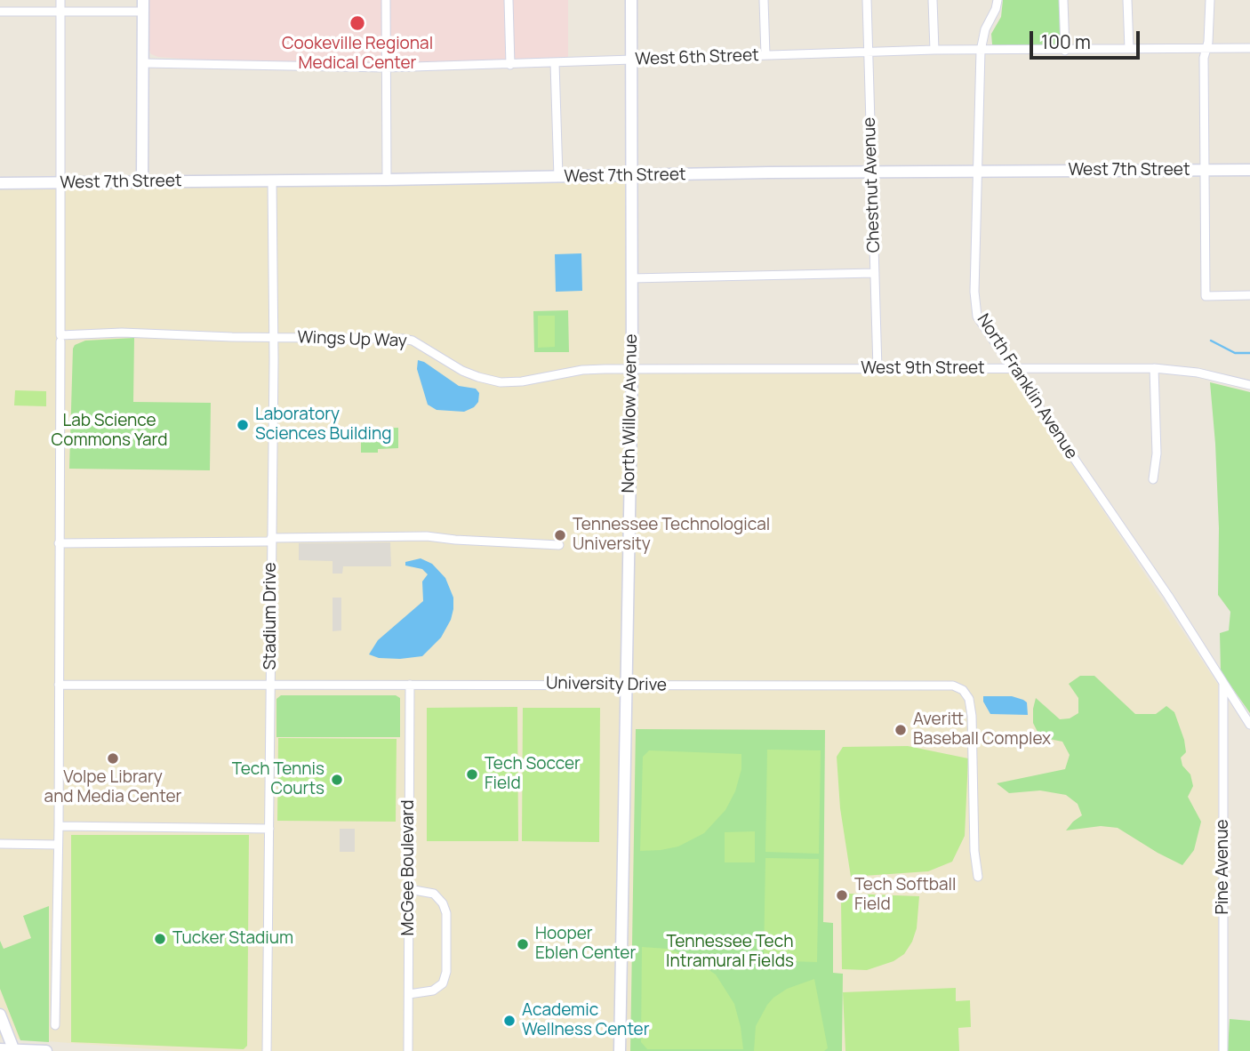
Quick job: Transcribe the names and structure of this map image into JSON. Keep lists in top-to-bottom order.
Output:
{
  "streets": {
    "street": [
      "West 6th Street",
      "West 7th Street",
      "Chestnut Avenue",
      "Wings Up Way",
      "West 9th Street",
      "North Franklin Avenue",
      "North Willow Avenue",
      "Stadium Drive",
      "University Drive",
      "Pine Avenue",
      "McGee Boulevard"
    ]
  },
  "crossings": [
    ["West 6th Street", "Chestnut Avenue"],
    ["West 6th Street", "North Franklin Avenue"],
    ["West 6th Street", "North Willow Avenue"],
    ["West 7th Street", "Chestnut Avenue"],
    ["West 7th Street", "North Franklin Avenue"],
    ["West 7th Street", "North Willow Avenue"],
    ["West 7th Street", "Stadium Drive"],
    ["Chestnut Avenue", "West 9th Street"],
    ["Wings Up Way", "West 9th Street"],
    ["Wings Up Way", "North Willow Avenue"],
    ["Wings Up Way", "Stadium Drive"],
    ["West 9th Street", "North Franklin Avenue"],
    ["West 9th Street", "North Willow Avenue"],
    ["North Franklin Avenue", "Pine Avenue"],
    ["North Willow Avenue", "University Drive"],
    ["Stadium Drive", "University Drive"],
    ["University Drive", "McGee Boulevard"]
  ],
  "parks": ["Lab Science Commons Yard", "Tennessee Tech Intramural Fields"],
  "places": [
    "Cookeville Regional Medical Center",
    "Laboratory Sciences Building",
    "Tennessee Technological University",
    "Averitt Baseball Complex",
    "Volpe Library and Media Center",
    "Tech Soccer Field",
    "Tech Tennis Courts",
    "Tech Softball Field",
    "Tucker Stadium",
    "Hooper Eblen Center",
    "Academic Wellness Center"
  ],
  "scale_bar": "100 m"
}
